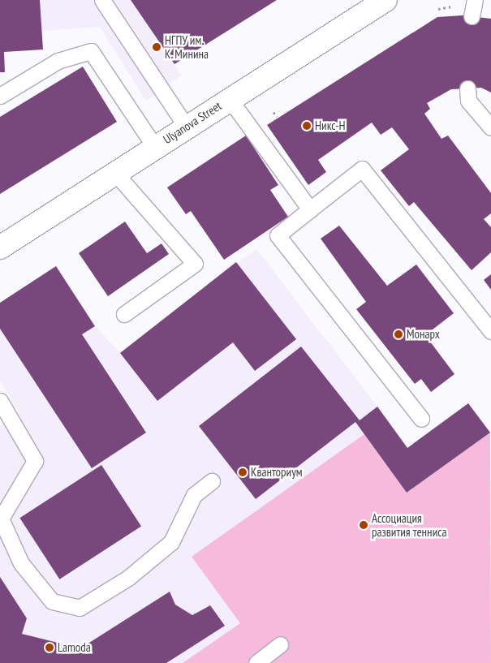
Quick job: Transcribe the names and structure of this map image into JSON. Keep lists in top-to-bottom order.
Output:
{
  "streets": {
    "street": ["Ulyanova Street"]
  },
  "places": [
    "НГПУ им. К. Минина",
    "Никс-Н",
    "Монарх",
    "Кванториум",
    "Ассоциация развития тенниса",
    "Lamoda"
  ]
}
